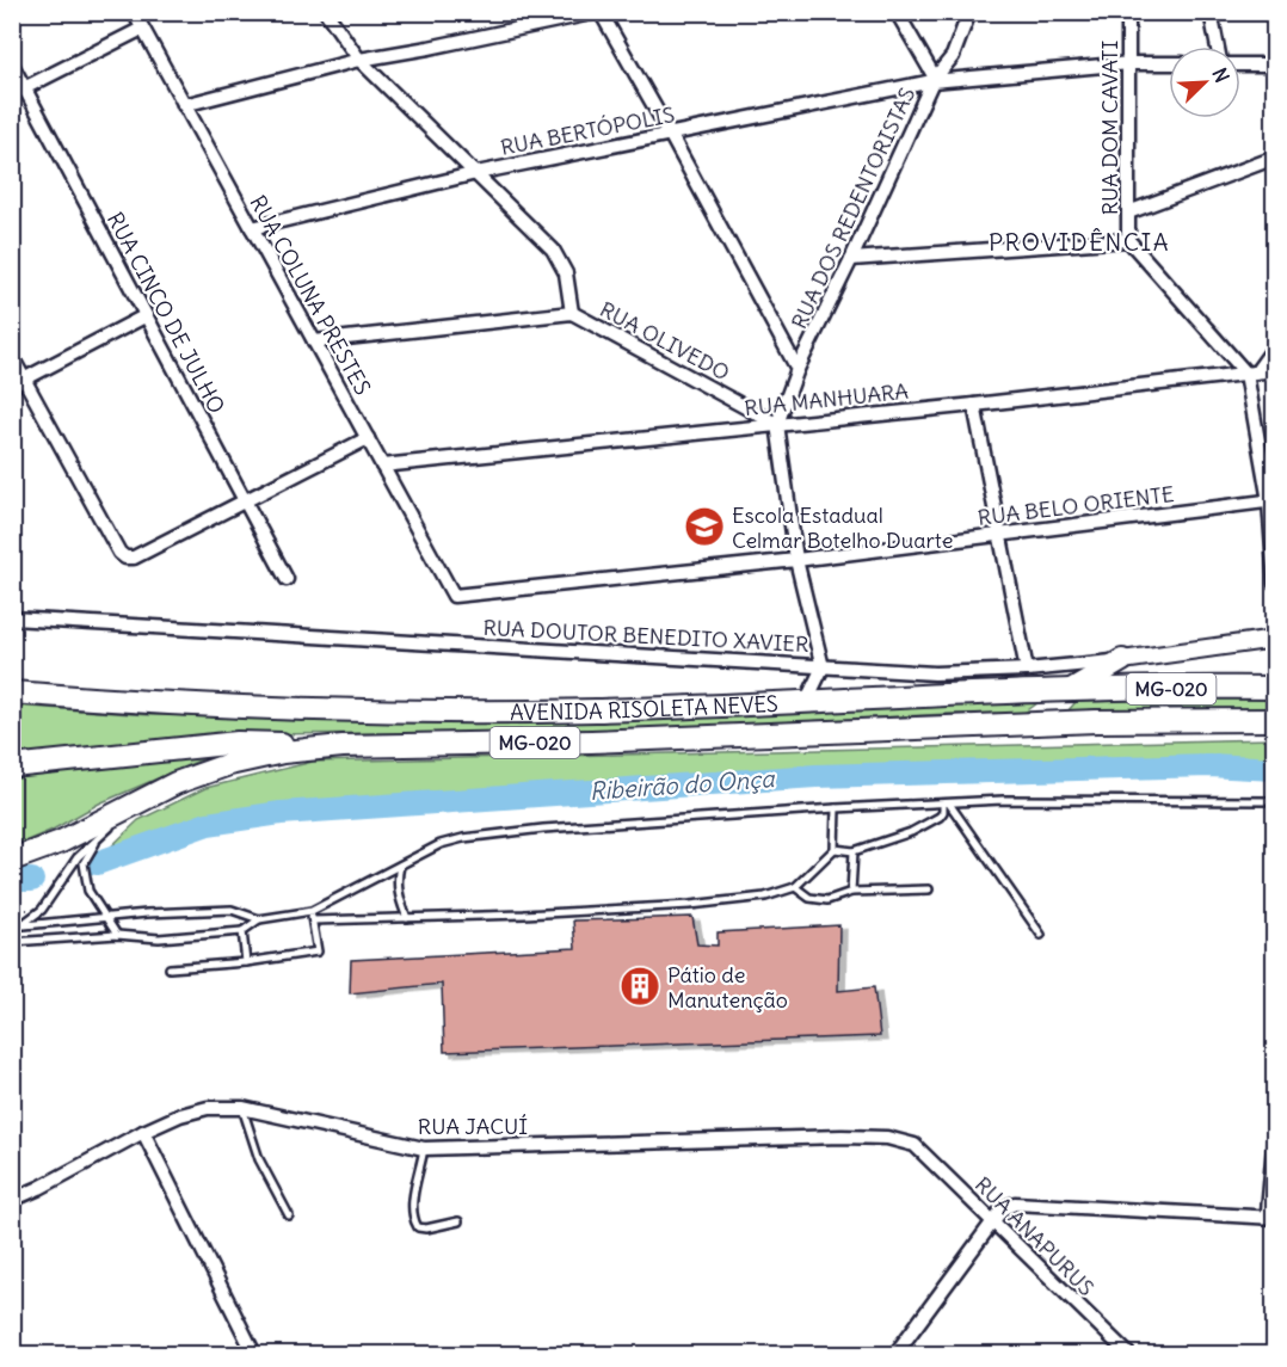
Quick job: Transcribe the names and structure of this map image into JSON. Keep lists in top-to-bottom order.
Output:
{
  "streets": {
    "highway": ["MG-020", "AVENIDA RISOLETA NEVES"],
    "street": [
      "RUA DOM CAVATI",
      "RUA BERTÓPOLIS",
      "RUA DOS REDENTORISTAS",
      "RUA COLUNA PRESTES",
      "RUA CINCO DE JULHO",
      "RUA OLIVEDO",
      "RUA MANHUARA",
      "RUA BELO ORIENTE",
      "RUA DOUTOR BENEDITO XAVIER",
      "RUA JACUÍ",
      "RUA ANAPURUS"
    ]
  },
  "crossings": [
    ["RUA DOM CAVATI", "RUA BERTÓPOLIS"],
    ["RUA DOM CAVATI", "RUA MANHUARA"],
    ["RUA BERTÓPOLIS", "RUA DOS REDENTORISTAS"],
    ["RUA BERTÓPOLIS", "RUA COLUNA PRESTES"],
    ["RUA DOS REDENTORISTAS", "RUA OLIVEDO"],
    ["RUA DOS REDENTORISTAS", "RUA MANHUARA"],
    ["RUA COLUNA PRESTES", "RUA MANHUARA"],
    ["RUA COLUNA PRESTES", "RUA BELO ORIENTE"],
    ["RUA OLIVEDO", "RUA MANHUARA"],
    ["RUA JACUÍ", "RUA ANAPURUS"]
  ],
  "districts": ["PROVIDÊNCIA"],
  "water": ["Ribeirão do Onça"],
  "places": {
    "school or university": ["Escola Estadual Celmar Botelho Duarte"],
    "building": ["Pátio de Manutenção"]
  },
  "north": "top right"
}
